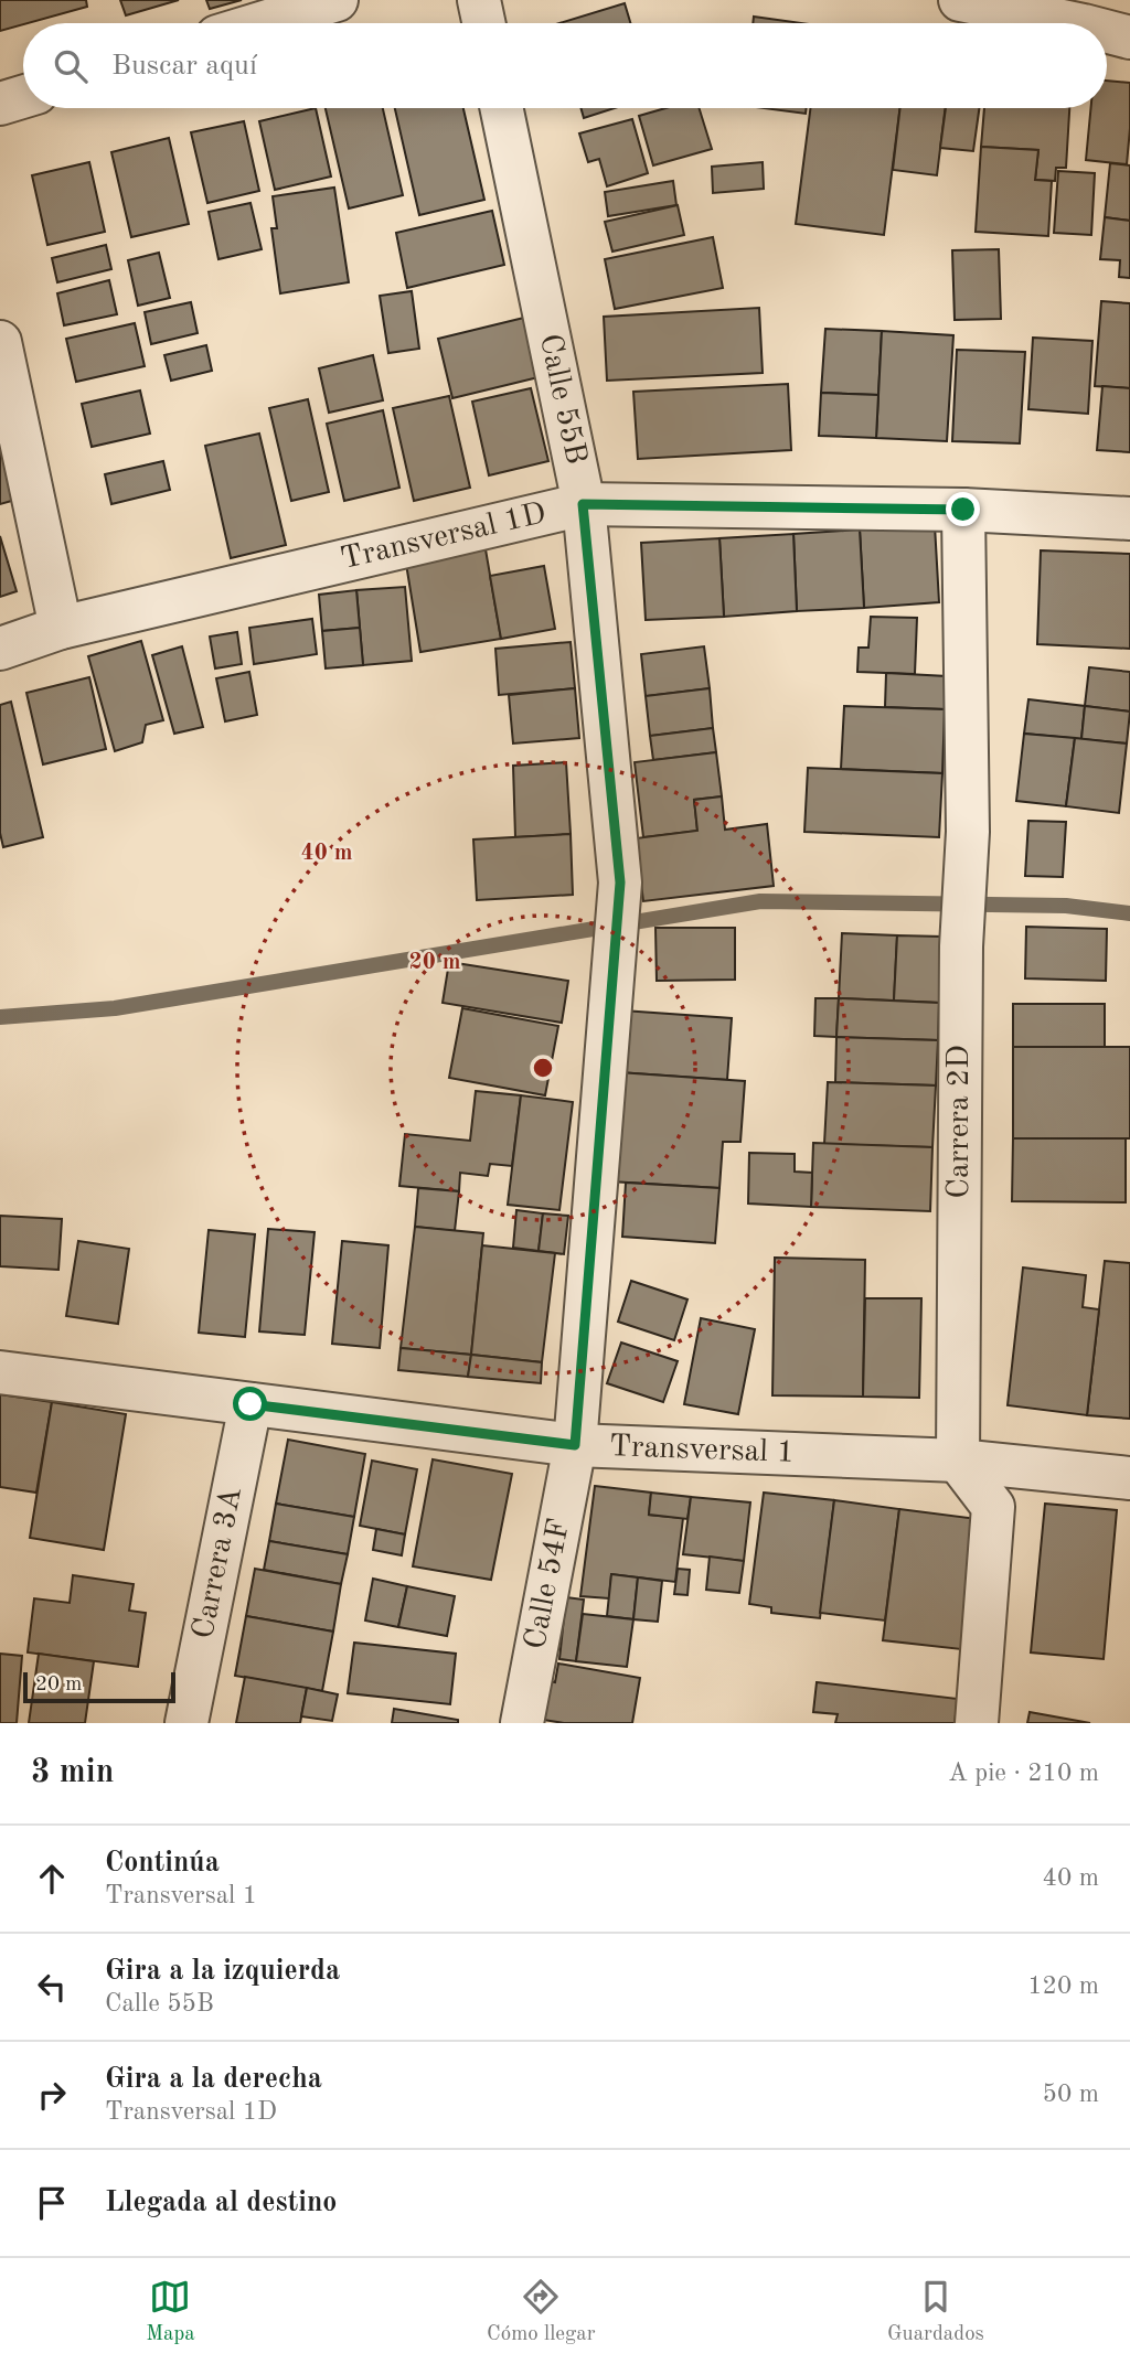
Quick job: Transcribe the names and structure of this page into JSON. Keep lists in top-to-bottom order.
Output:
{
  "streets": {
    "street": [
      "Calle 55B",
      "Transversal 1D",
      "Carrera 2D",
      "Transversal 1",
      "Carrera 3A",
      "Calle 54F"
    ]
  },
  "crossings": [
    ["Calle 55B", "Transversal 1D"],
    ["Calle 55B", "Transversal 1"],
    ["Calle 55B", "Calle 54F"],
    ["Transversal 1D", "Carrera 2D"],
    ["Carrera 2D", "Transversal 1"],
    ["Transversal 1", "Carrera 3A"],
    ["Transversal 1", "Calle 54F"]
  ],
  "scale_bar": "20 m",
  "page": {
    "search": "Buscar aquí",
    "scale": "20 m",
    "heading": ["3 min", "A pie · 210 m"],
    "list": [
      ["Continúa", "Transversal 1", "40 m"],
      ["Gira a la izquierda", "Calle 55B", "120 m"],
      ["Gira a la derecha", "Transversal 1D", "50 m"],
      "Llegada al destino"
    ],
    "nav": ["Mapa", "Cómo llegar", "Guardados"]
  },
  "rings": ["40 m", "20 m"]
}
